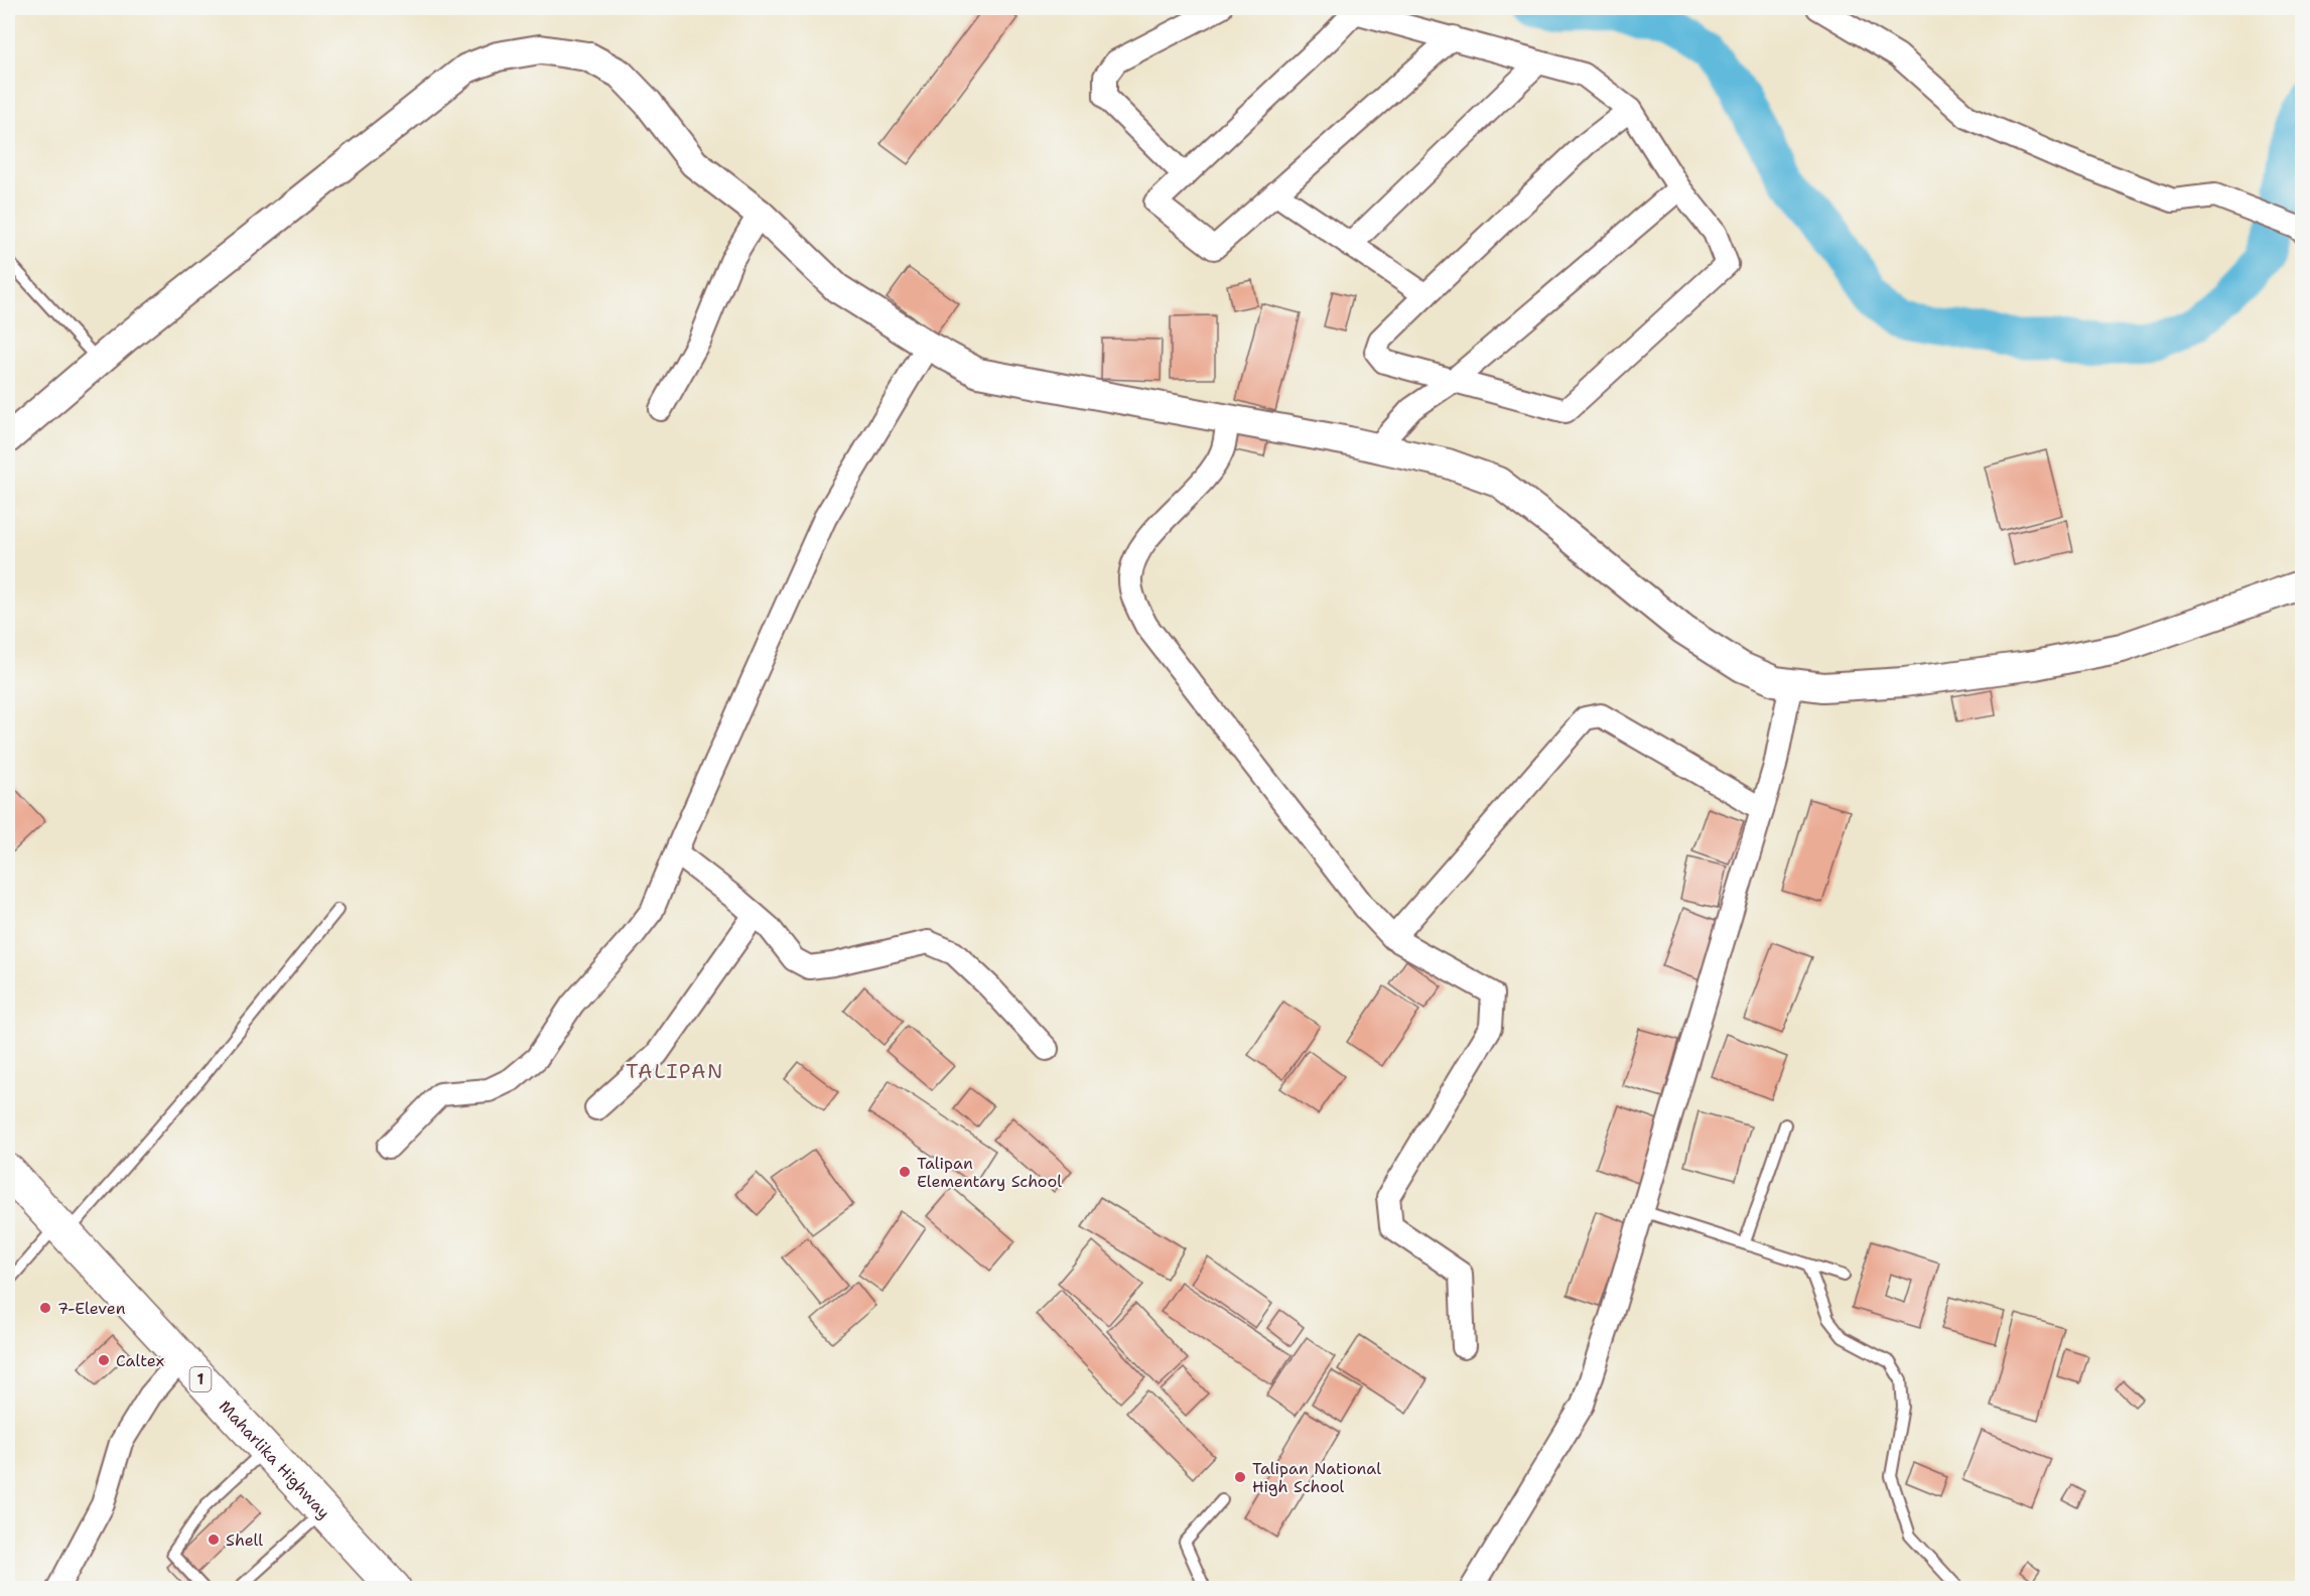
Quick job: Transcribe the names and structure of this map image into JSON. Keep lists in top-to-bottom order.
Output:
{
  "streets": {
    "highway": ["1", "Maharlika Highway"]
  },
  "districts": ["TALIPAN"],
  "places": [
    "Talipan Elementary School",
    "7-Eleven",
    "Caltex",
    "Talipan National High School",
    "Shell"
  ]
}
